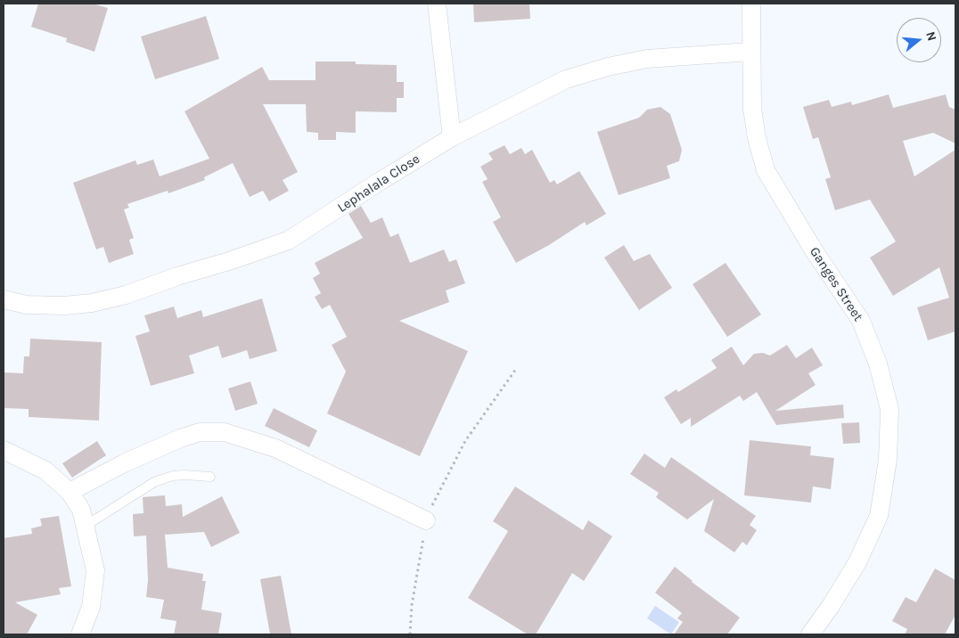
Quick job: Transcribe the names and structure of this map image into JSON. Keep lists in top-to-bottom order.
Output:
{
  "streets": {
    "street": ["Lephalala Close", "Ganges Street"]
  },
  "crossings": [
    ["Lephalala Close", "Ganges Street"]
  ],
  "north": "right"
}
